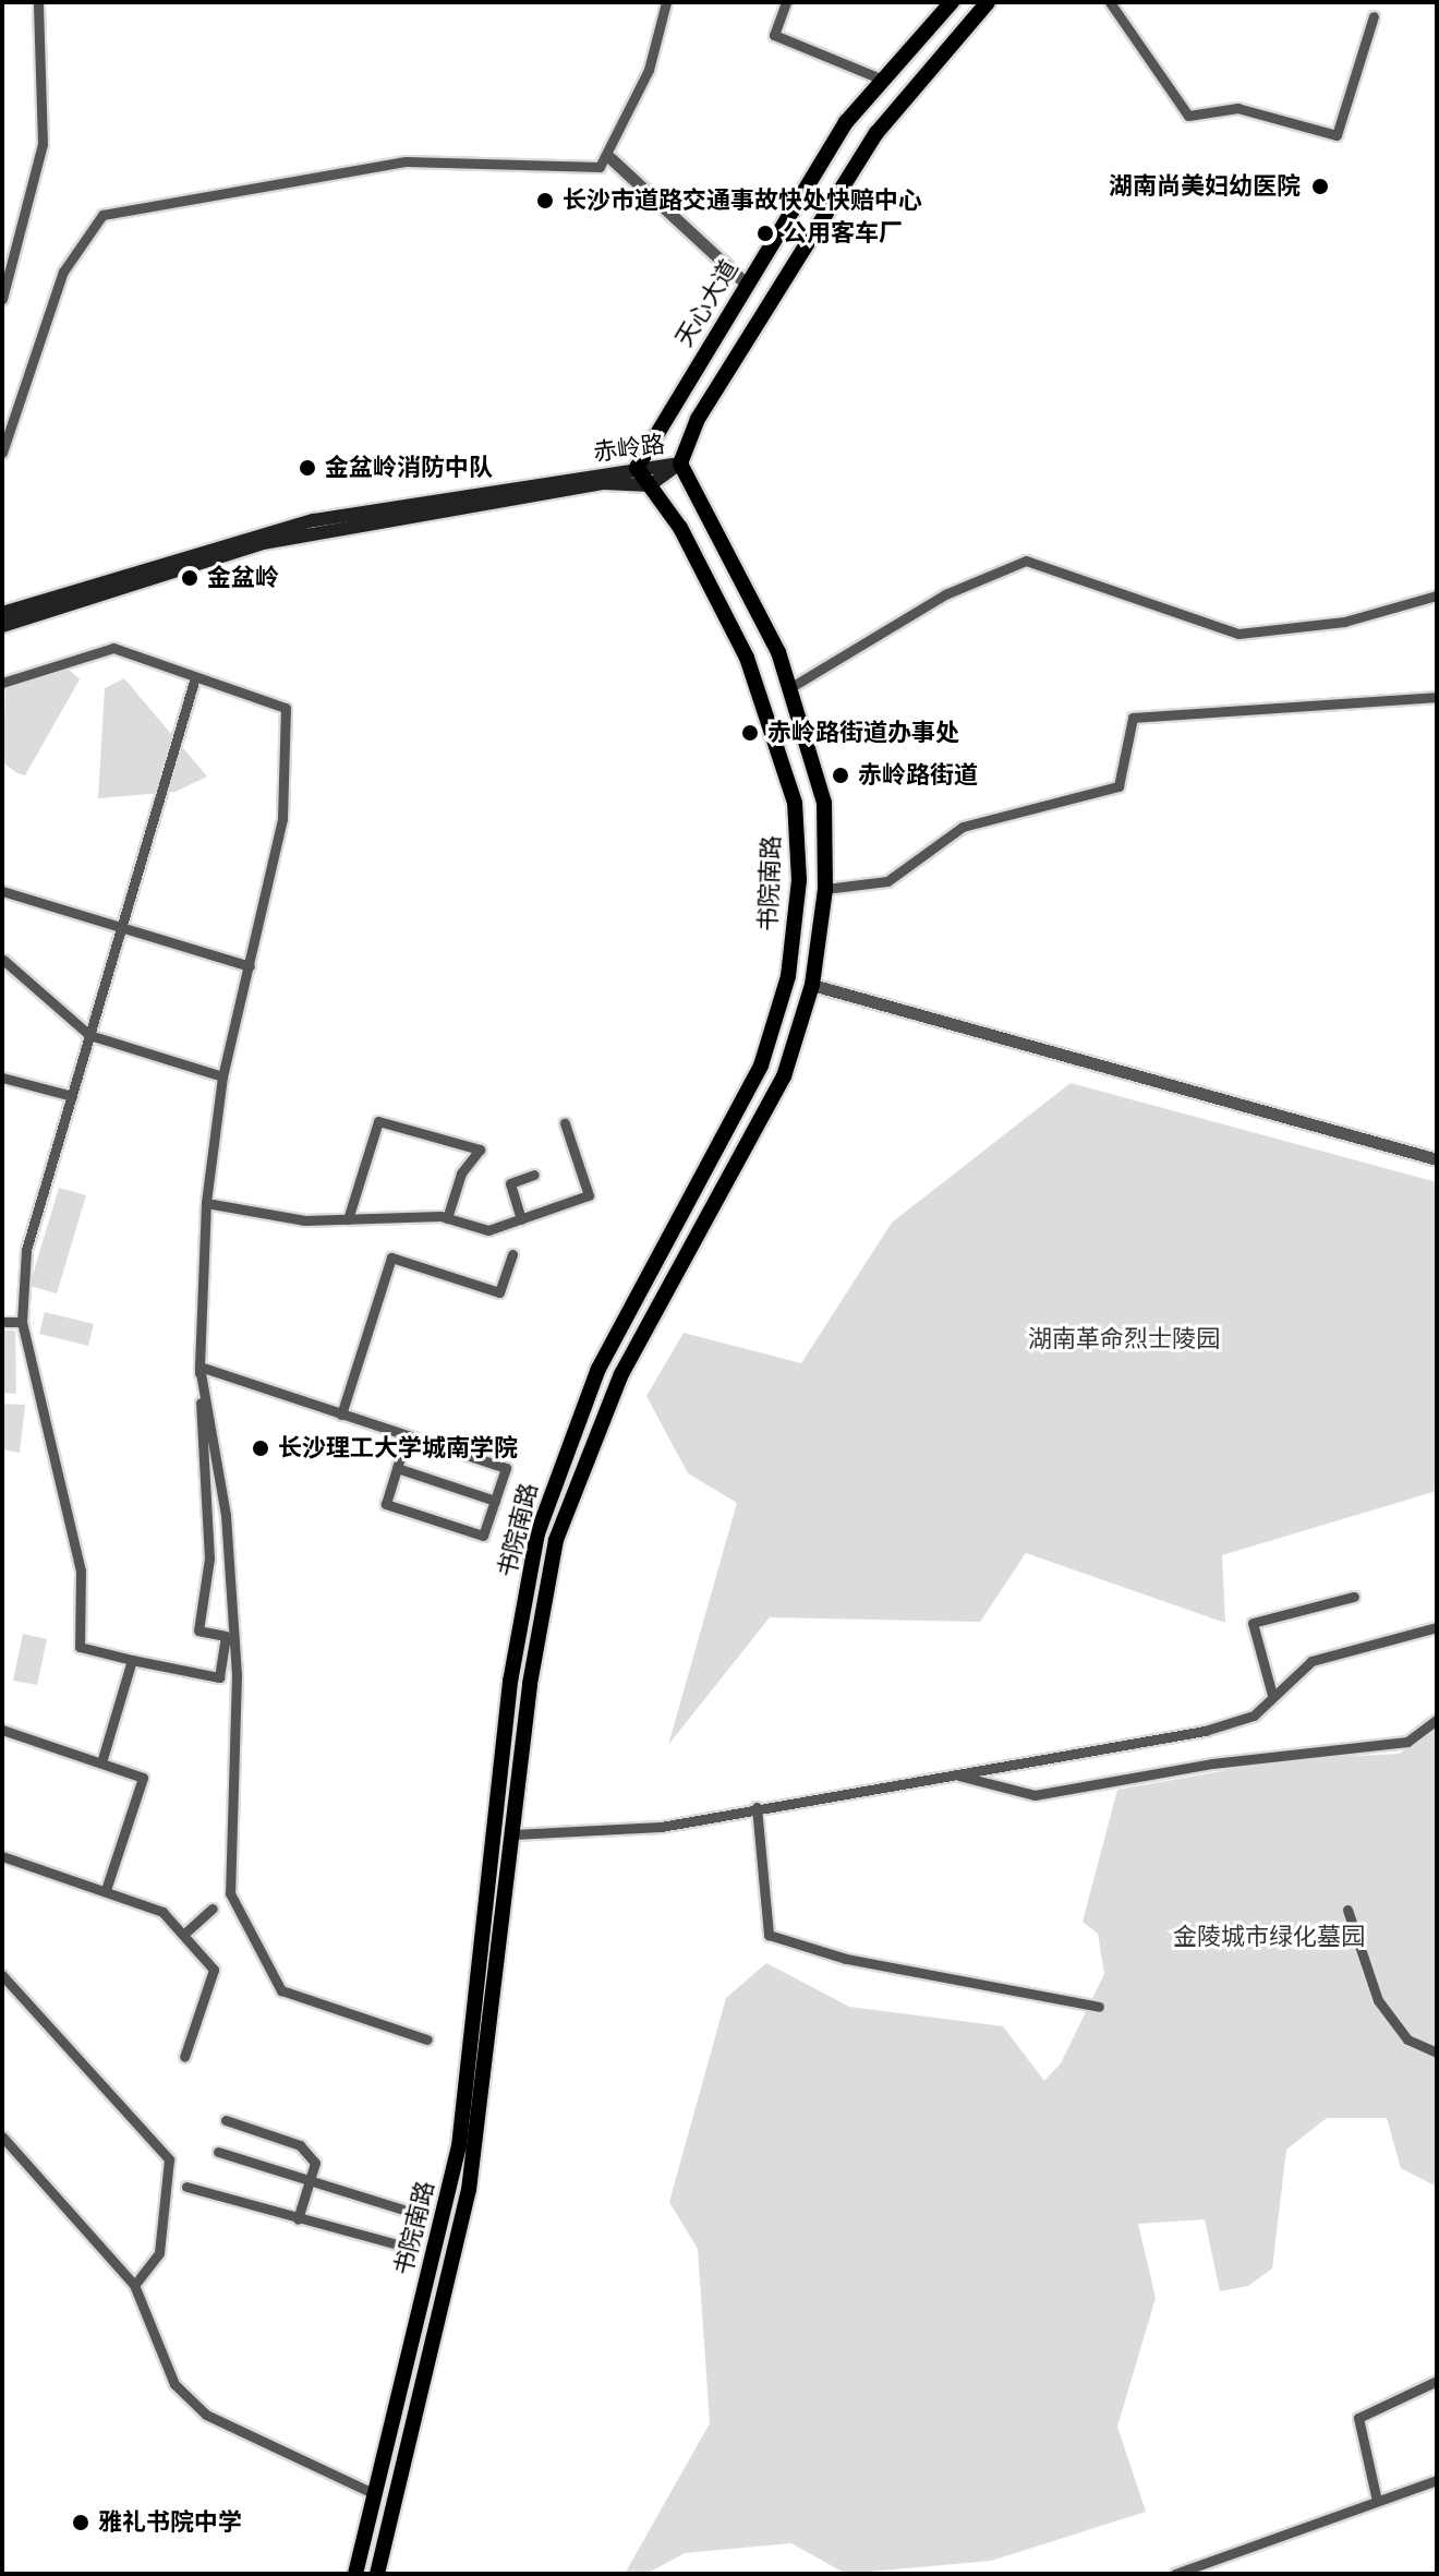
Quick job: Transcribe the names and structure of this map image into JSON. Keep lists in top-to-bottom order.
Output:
{
  "streets": {
    "main road": ["天心大道", "赤岭路", "书院南路"]
  },
  "crossings": [
    ["天心大道", "赤岭路"],
    ["天心大道", "书院南路"],
    ["赤岭路", "书院南路"]
  ],
  "parks": ["湖南革命烈士陵园", "金陵城市绿化墓园"],
  "places": [
    "湖南尚美妇幼医院",
    "长沙市道路交通事故快处快赔中心",
    "公用客车厂",
    "金盆岭消防中队",
    "金盆岭",
    "赤岭路街道办事处",
    "赤岭路街道",
    "长沙理工大学城南学院",
    "雅礼书院中学"
  ]
}
